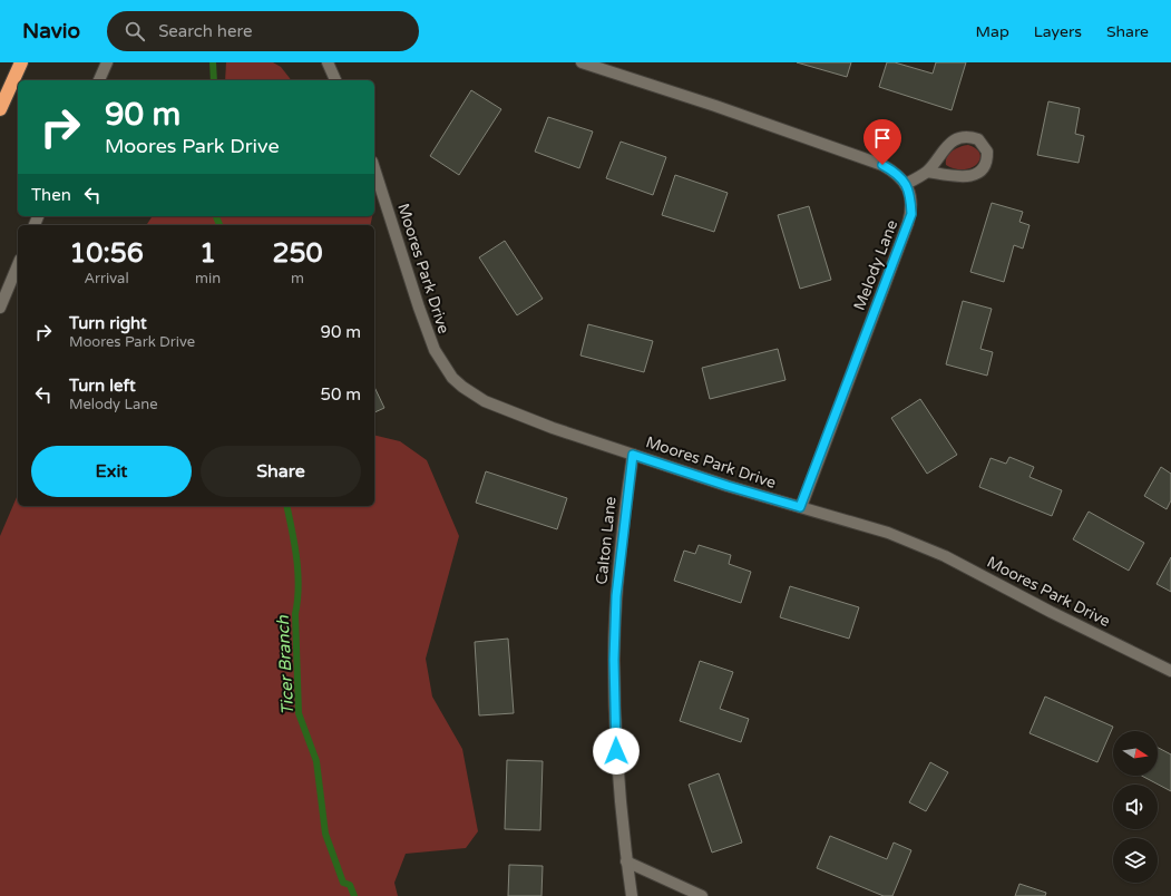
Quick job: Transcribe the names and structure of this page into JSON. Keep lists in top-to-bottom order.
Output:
{
  "streets": {
    "street": ["Melody Lane", "Moores Park Drive", "Calton Lane"]
  },
  "crossings": [
    ["Melody Lane", "Moores Park Drive"],
    ["Moores Park Drive", "Calton Lane"]
  ],
  "water": ["Ticer Branch"],
  "north": "right",
  "page": {
    "header": "Navio",
    "search": "Search here",
    "nav": ["Map", "Layers", "Share"],
    "turn": ["90 m", "Moores Park Drive"],
    "then": "Then",
    "eta": [
      "10:56",
      "Arrival",
      "1",
      "min",
      "250",
      "m"
    ],
    "list": [
      {
        "name": "Turn right",
        "note": "Moores Park Drive",
        "value": "90 m"
      },
      {
        "name": "Turn left",
        "note": "Melody Lane",
        "value": "50 m"
      }
    ],
    "buttons": ["Exit", "Share"]
  }
}
